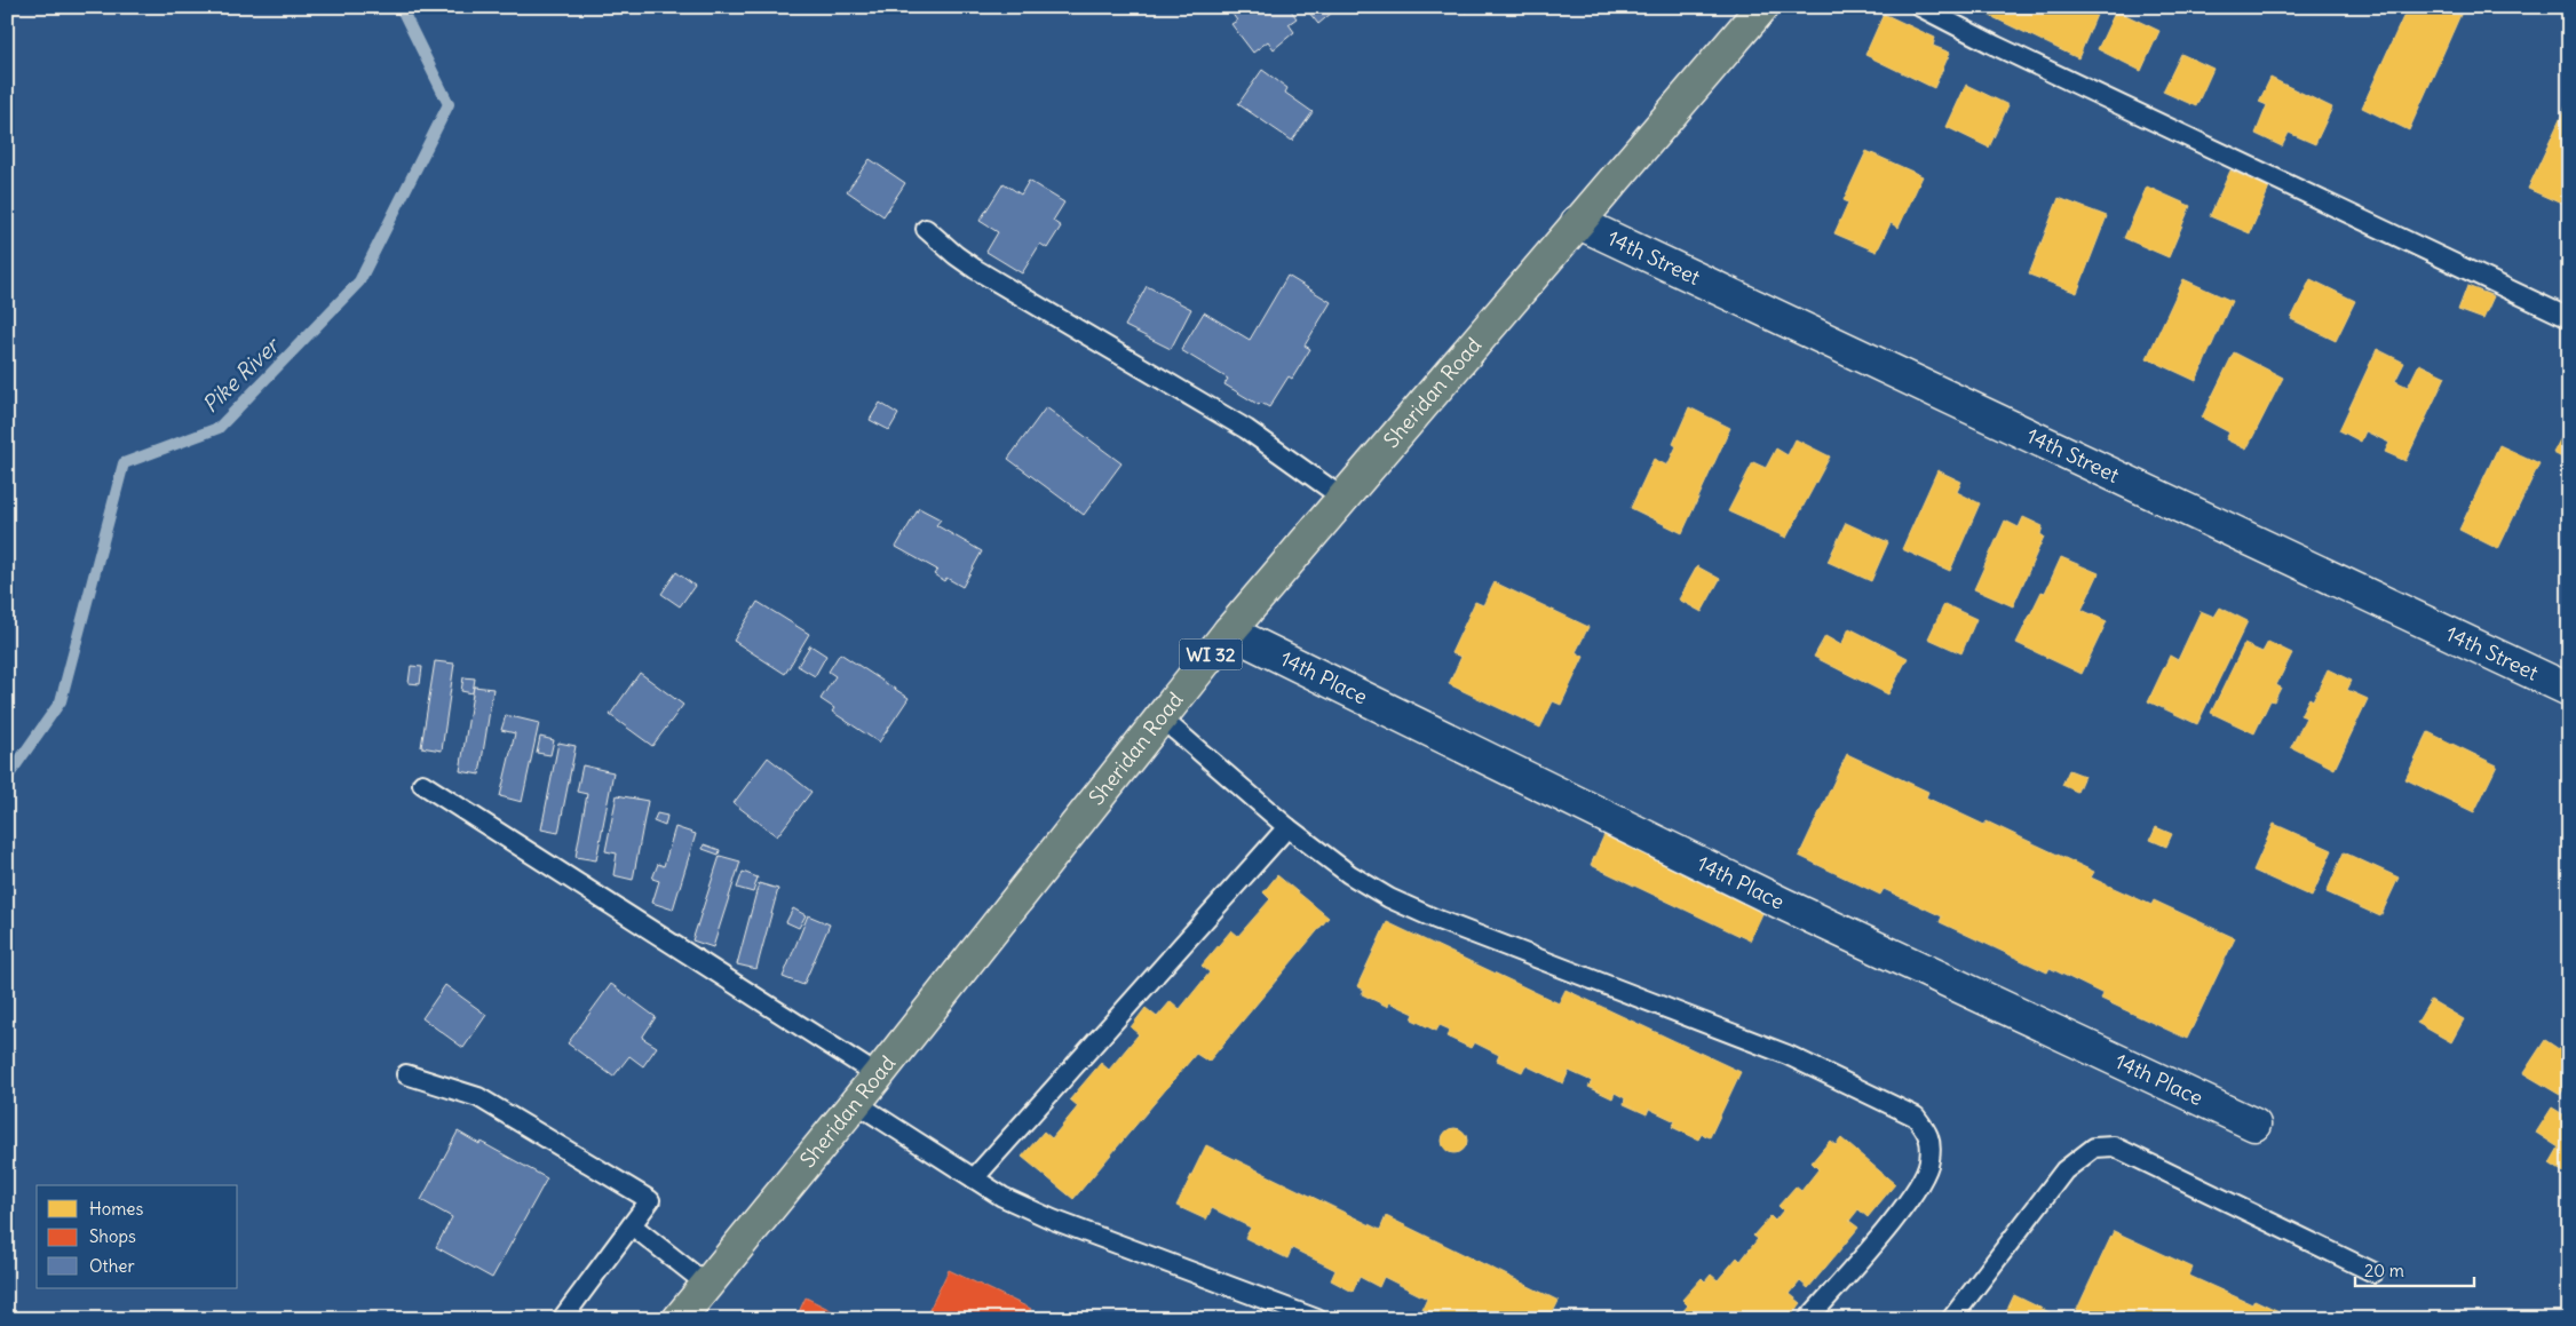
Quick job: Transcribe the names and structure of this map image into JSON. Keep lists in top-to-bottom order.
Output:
{
  "streets": {
    "main road": ["Sheridan Road", "WI 32"],
    "street": ["14th Street", "14th Place"]
  },
  "crossings": [
    ["14th Street", "Sheridan Road"],
    ["Sheridan Road", "14th Place"]
  ],
  "water": ["Pike River"],
  "legend": ["Homes", "Shops", "Other"],
  "scale_bar": "20 m"
}
